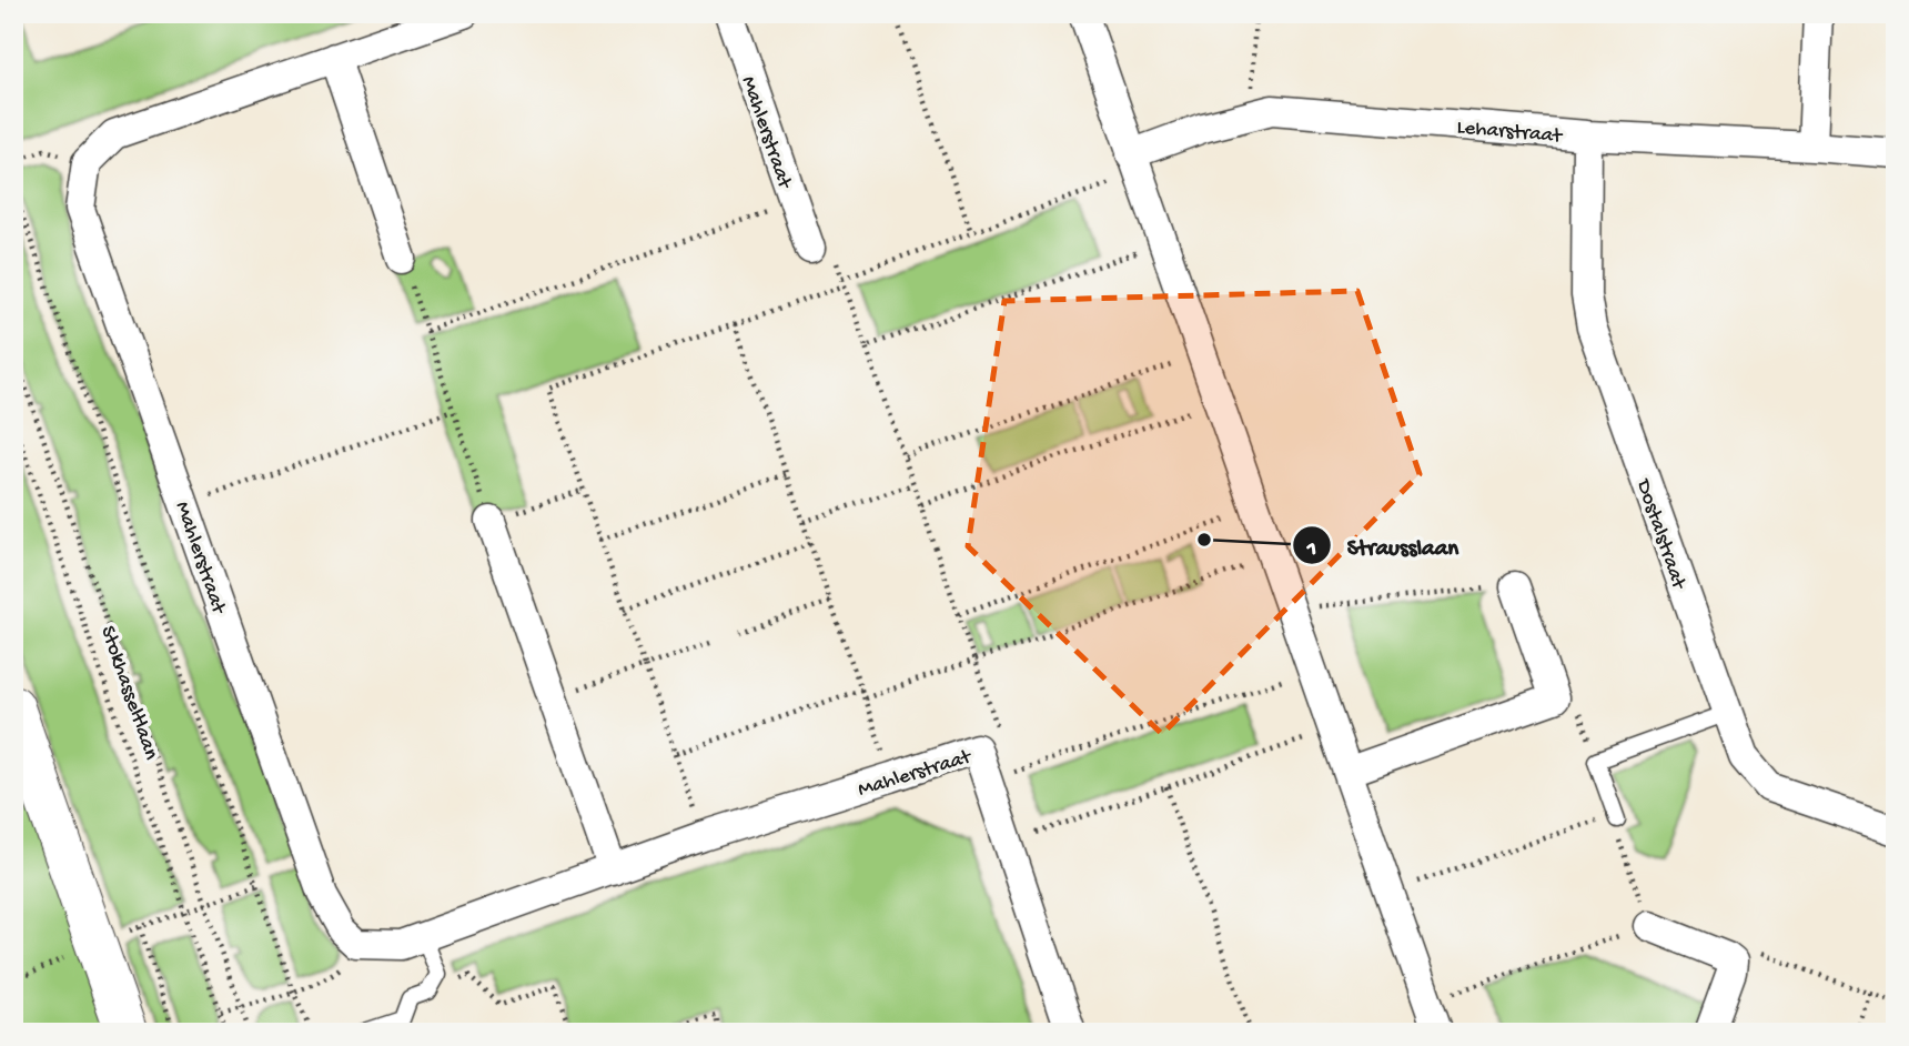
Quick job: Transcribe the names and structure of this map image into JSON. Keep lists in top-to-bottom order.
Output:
{
  "streets": {
    "street": ["Leharstraat", "Mahlerstraat", "Dostalstraat"],
    "path": ["Stokhasseltlaan"]
  },
  "crossings": [
    ["Leharstraat", "Dostalstraat"]
  ],
  "places": ["Strausslaan"]
}
